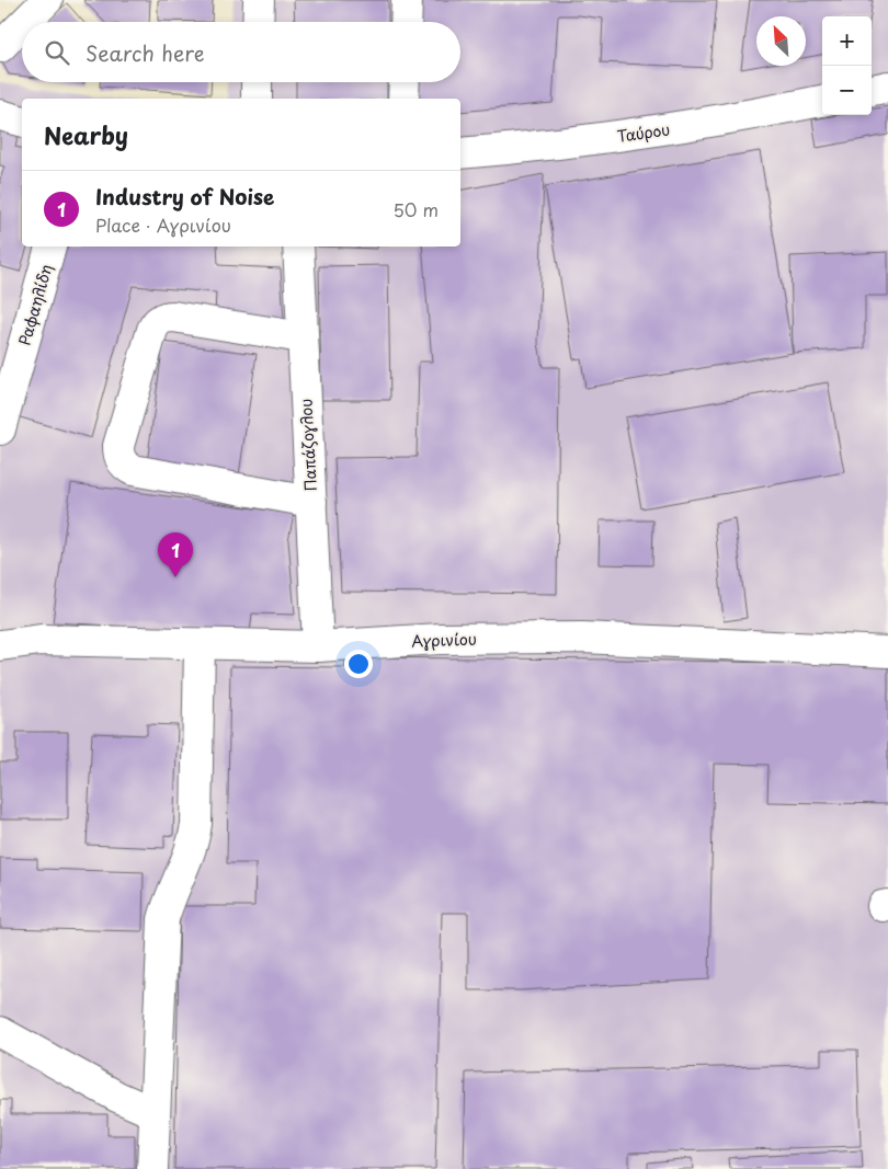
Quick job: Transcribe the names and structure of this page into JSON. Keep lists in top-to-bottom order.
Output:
{
  "streets": {
    "street": [
      "Ταύρου",
      "Ραφαηλίδη",
      "Παπάζογλου",
      "Αγρινίου"
    ]
  },
  "crossings": [
    ["Παπάζογλου", "Αγρινίου"]
  ],
  "north": "top left",
  "page": {
    "map_buttons": ["+", "−"],
    "search": "Search here",
    "heading": "Nearby",
    "list": [
      {
        "mark": "1",
        "name": "Industry of Noise",
        "note": "Place · Αγρινίου",
        "value": "50 m"
      }
    ],
    "pins": "1"
  }
}
